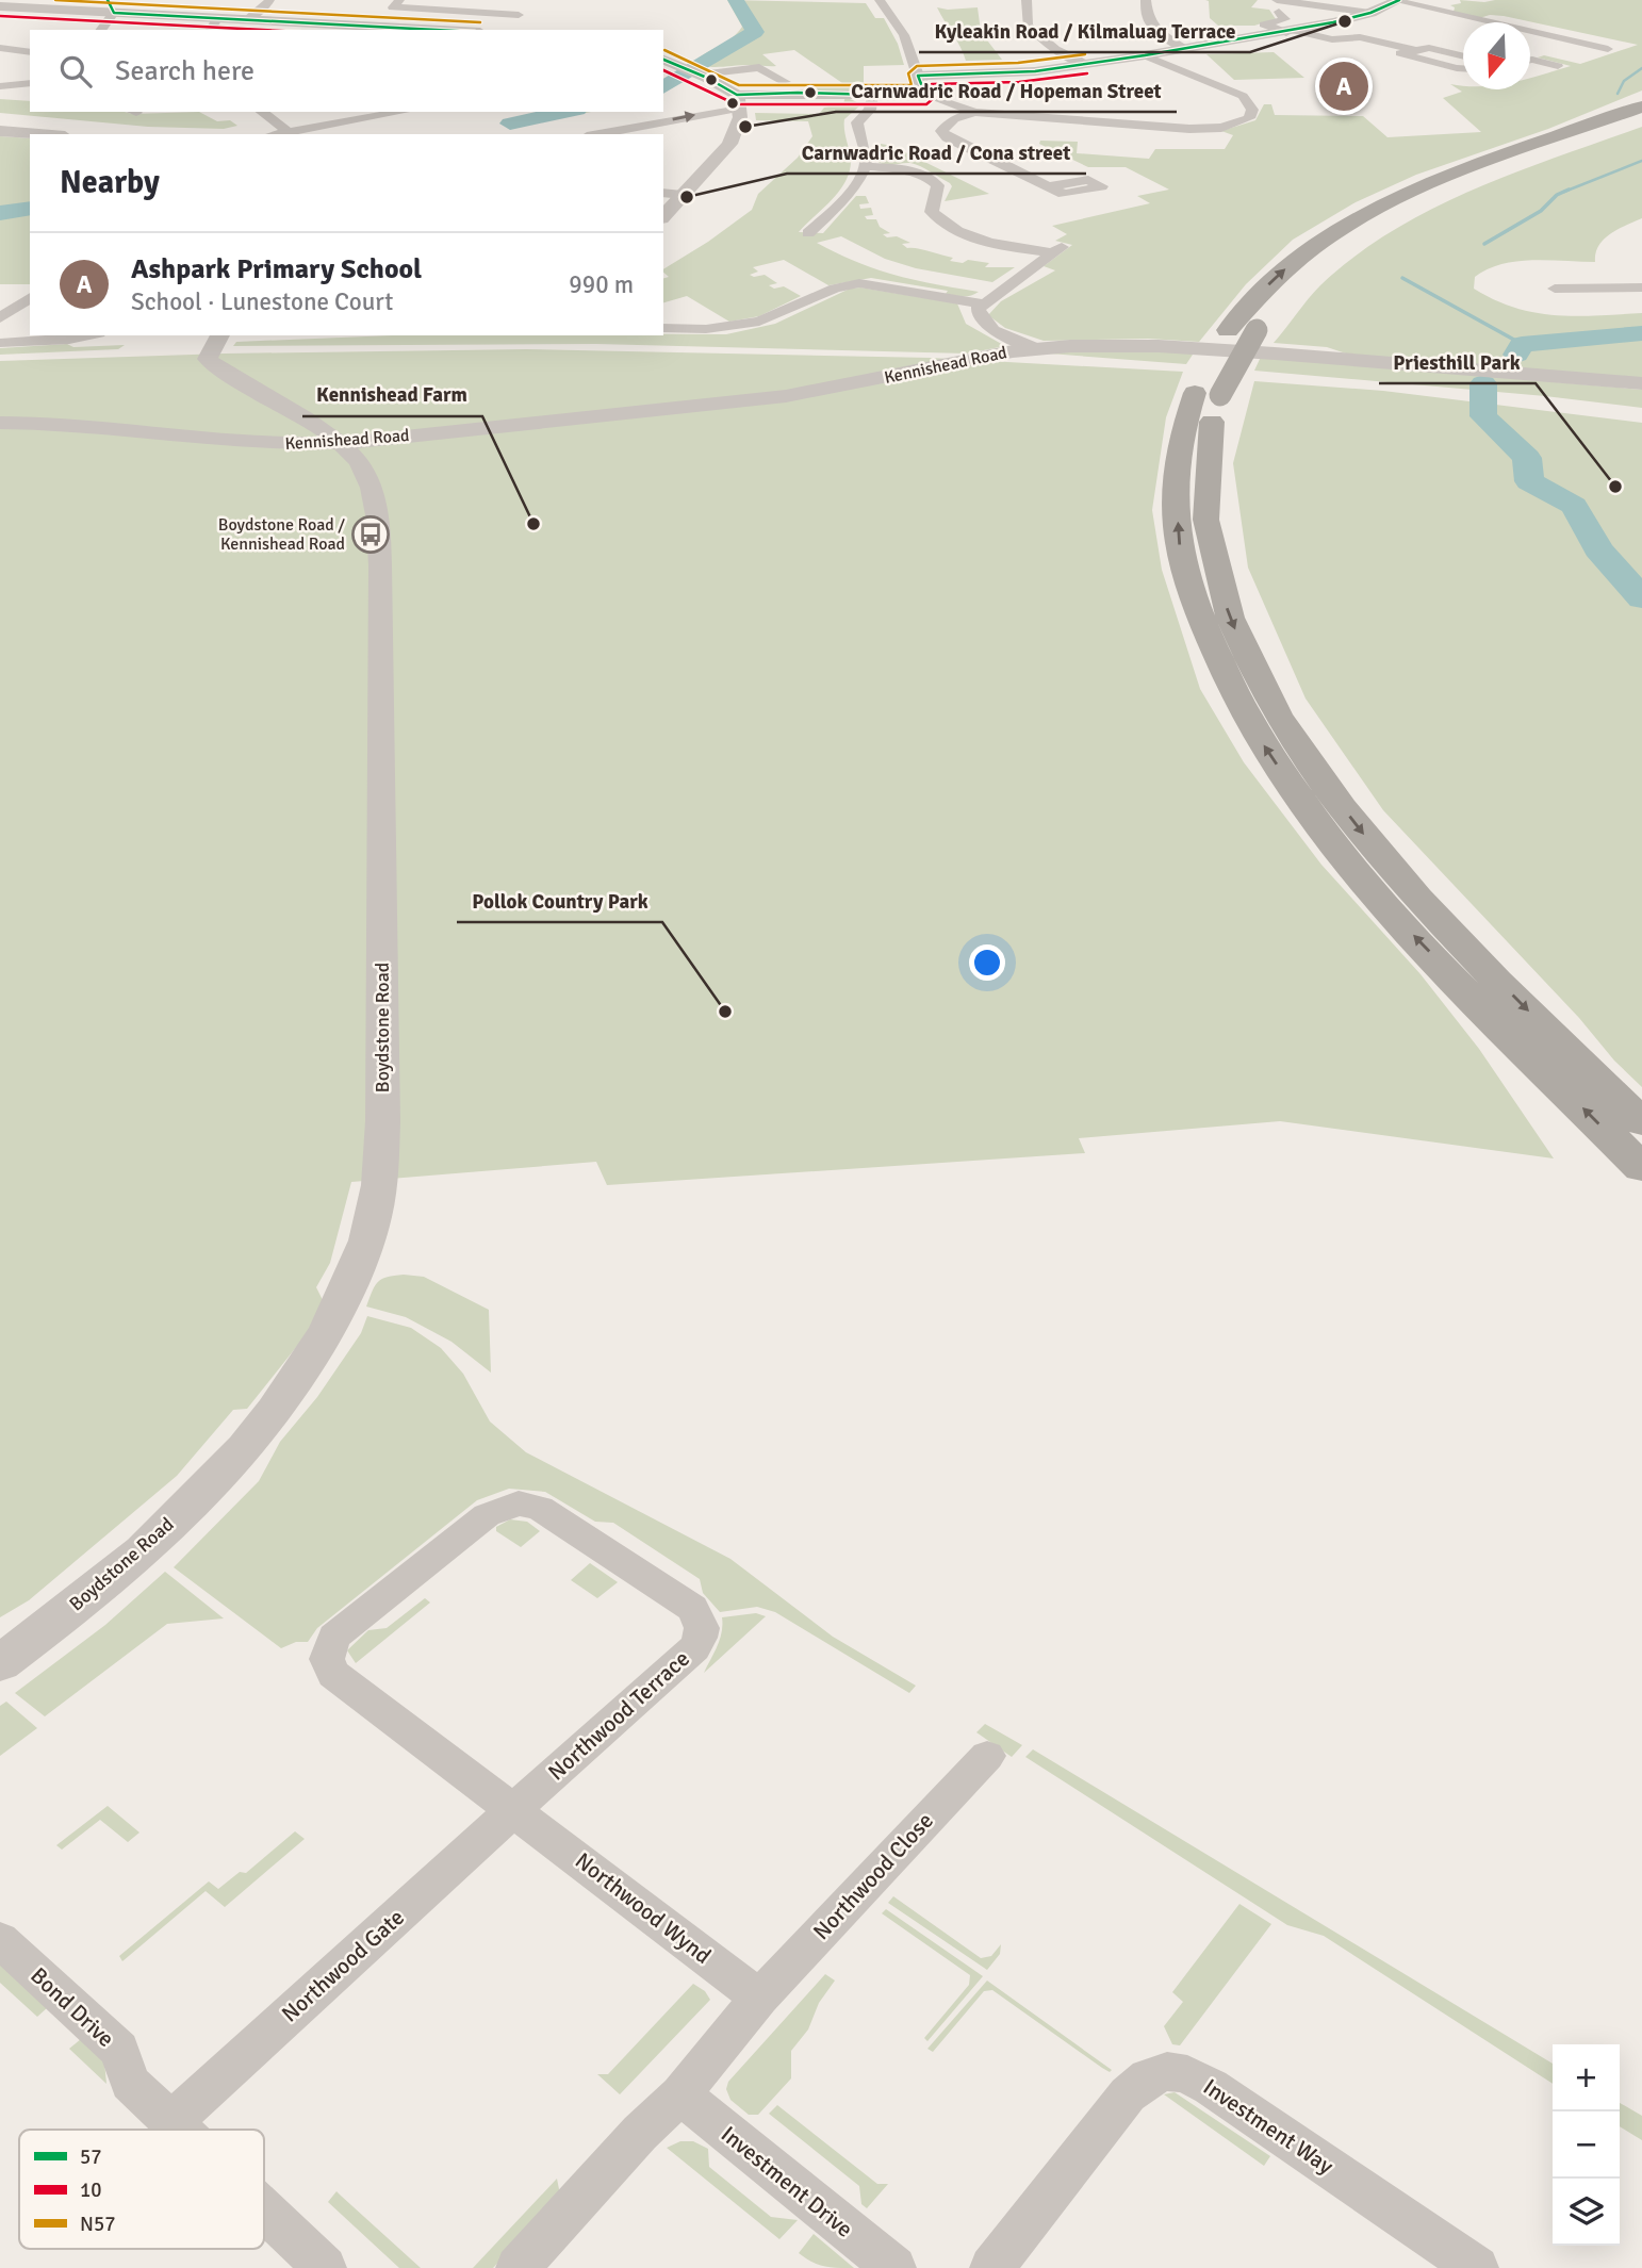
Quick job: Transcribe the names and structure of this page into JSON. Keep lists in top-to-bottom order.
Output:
{
  "streets": {
    "street": [
      "Kennishead Road",
      "Boydstone Road",
      "Northwood Terrace",
      "Northwood Close",
      "Northwood Wynd",
      "Northwood Gate",
      "Bond Drive",
      "Investment Way",
      "Investment Drive"
    ]
  },
  "crossings": [
    ["Kennishead Road", "Boydstone Road"],
    ["Northwood Terrace", "Northwood Wynd"],
    ["Northwood Terrace", "Northwood Gate"],
    ["Northwood Close", "Northwood Wynd"],
    ["Northwood Wynd", "Northwood Gate"],
    ["Northwood Gate", "Bond Drive"]
  ],
  "places": {
    "other": [
      "Kyleakin Road / Kilmaluag Terrace",
      "Carnwadric Road / Hopeman Street",
      "Carnwadric Road / Cona street",
      "Priesthill Park",
      "Kennishead Farm",
      "Pollok Country Park"
    ],
    "bus stop": ["Boydstone Road / Kennishead Road"]
  },
  "lines": ["transit line 57", "transit line N57", "transit line 10"],
  "legend": ["57", "10", "N57"],
  "north": "bottom",
  "page": {
    "search": "Search here",
    "pins": "A",
    "heading": "Nearby",
    "list": [
      {
        "mark": "A",
        "name": "Ashpark Primary School",
        "note": "School · Lunestone Court",
        "value": "990 m"
      }
    ],
    "map_buttons": ["+", "−"]
  }
}
